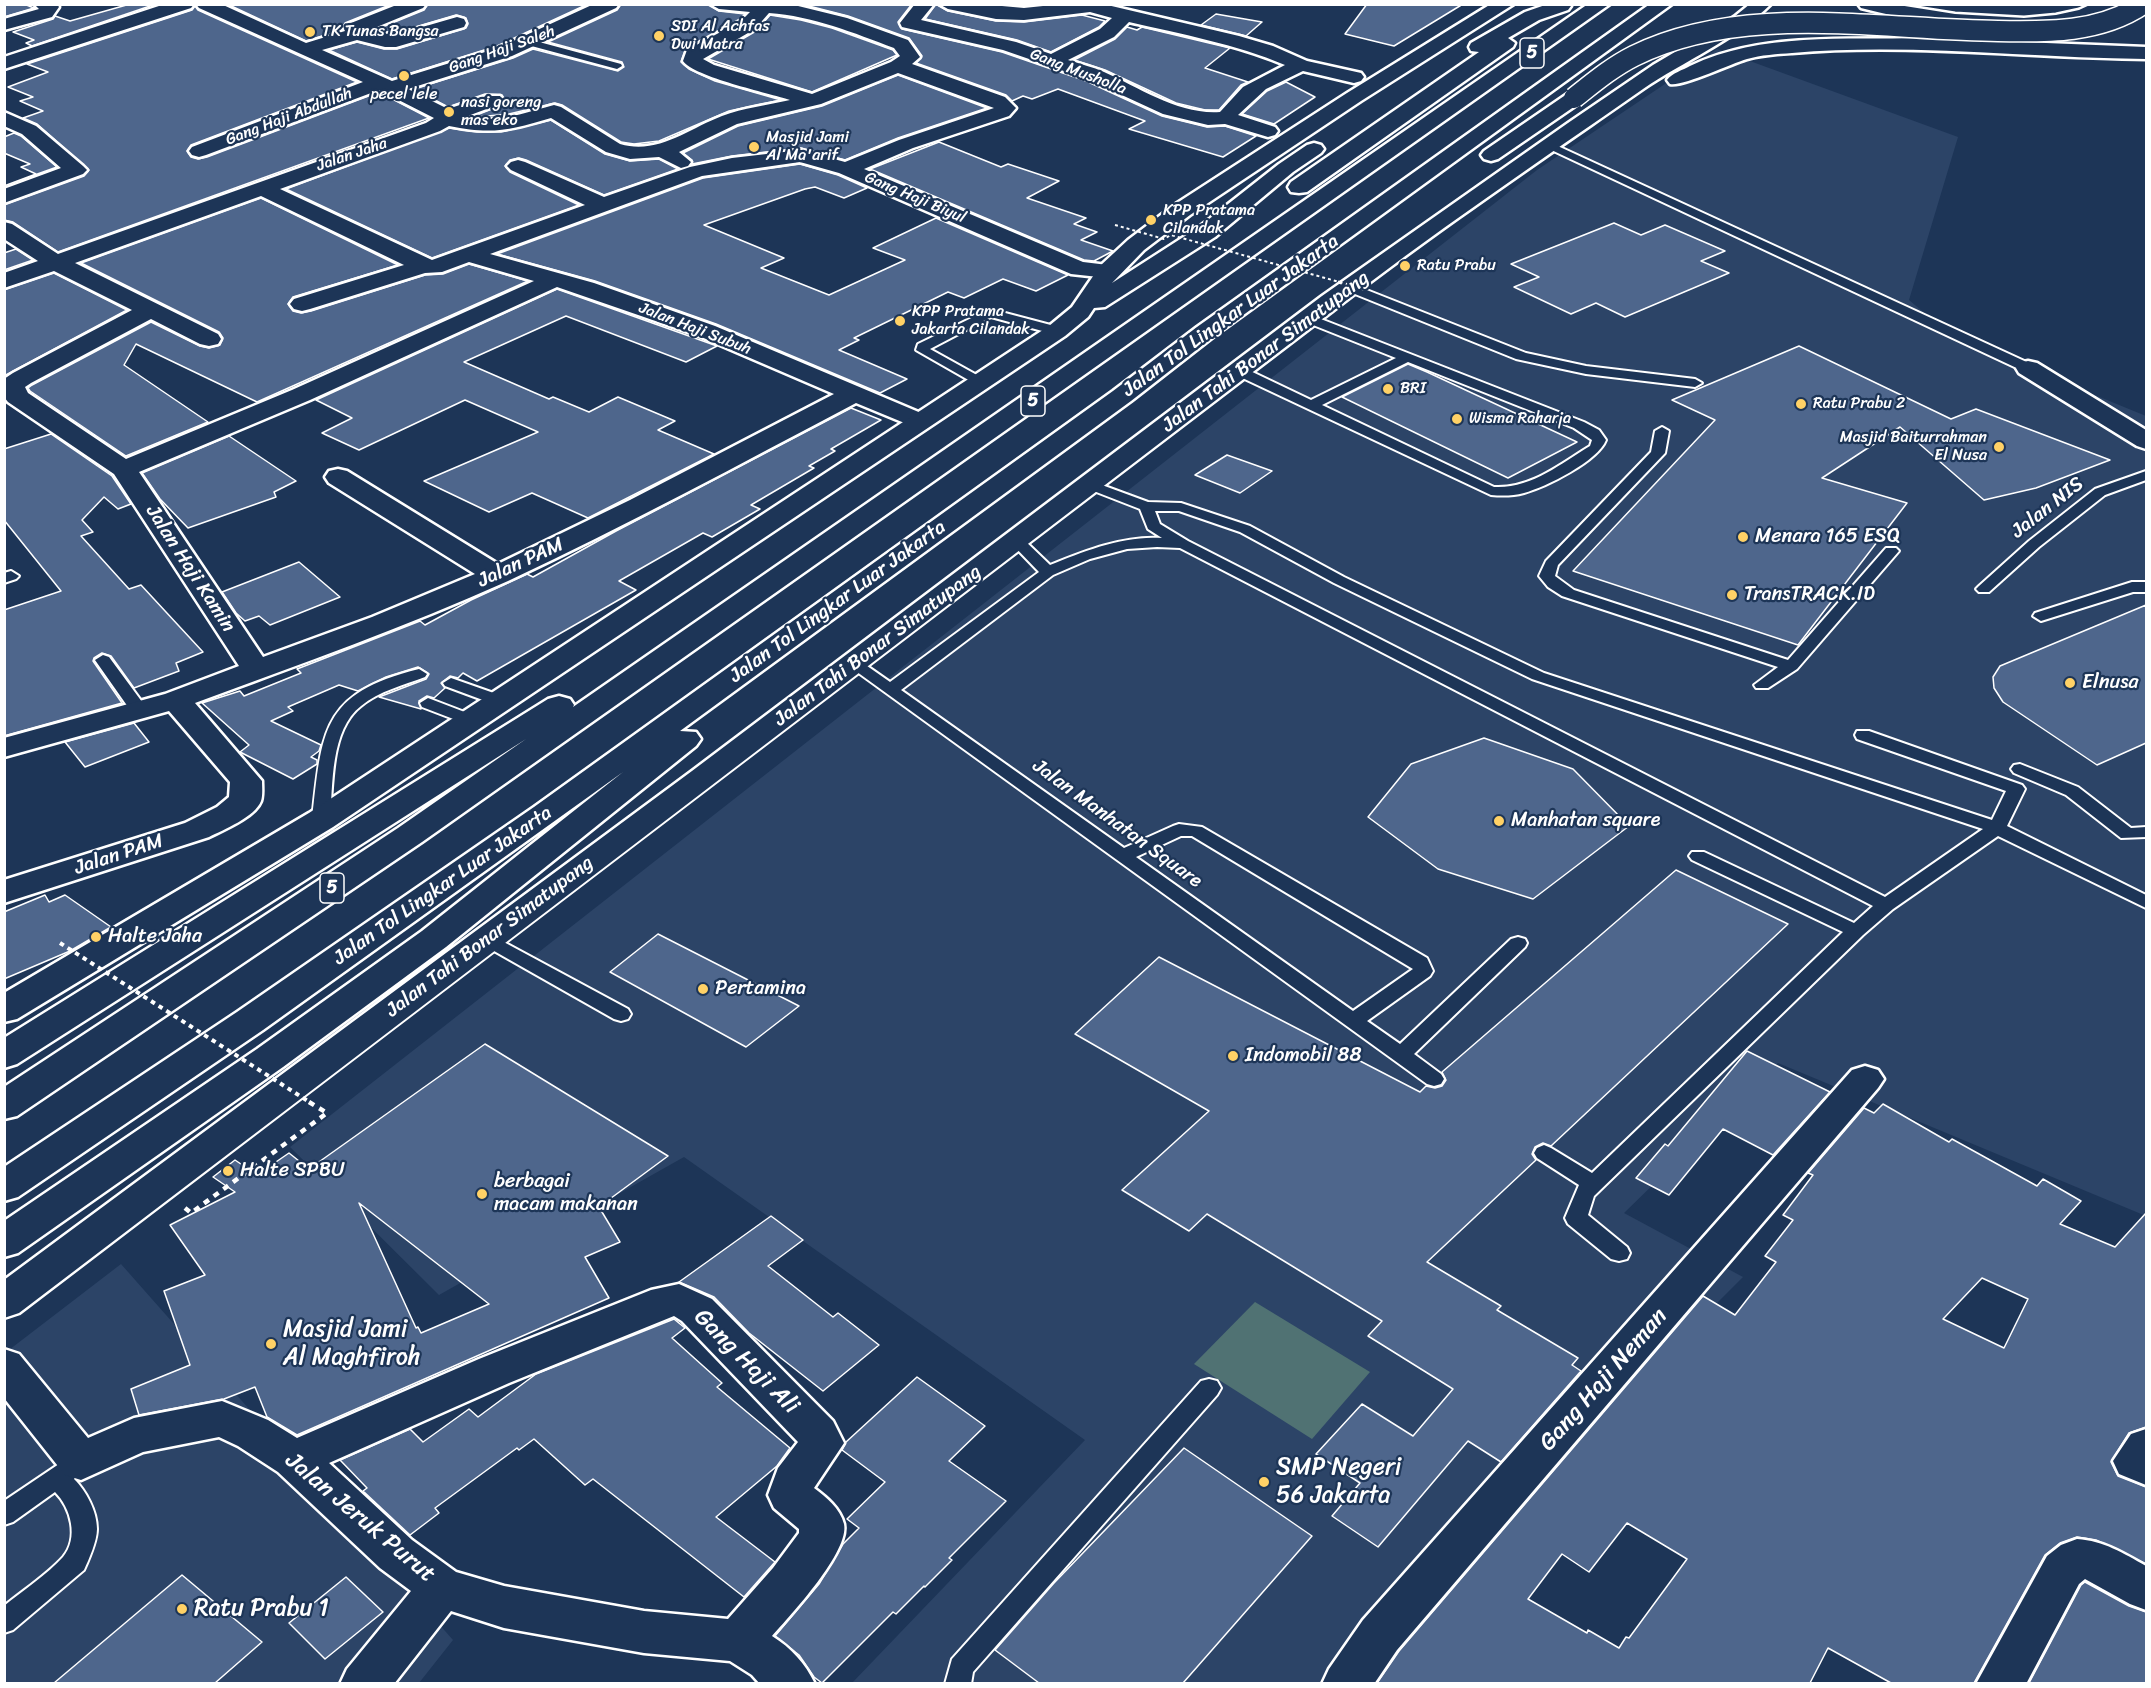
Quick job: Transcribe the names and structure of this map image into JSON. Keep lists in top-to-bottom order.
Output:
{
  "streets": {
    "main road": [
      "Gang Haji Saleh",
      "5",
      "Gang Musholla",
      "Gang Haji Abdullah",
      "Jalan Jaha",
      "Gang Haji Biyul",
      "Jalan Tol Lingkar Luar Jakarta",
      "Jalan Haji Subuh",
      "Jalan Tahi Bonar Simatupang",
      "Jalan PAM",
      "Jalan Haji Kamin",
      "Gang Haji Ali",
      "Gang Haji Neman",
      "Jalan Jeruk Purut"
    ],
    "lane": ["Jalan NIS", "Jalan Manhatan Square"]
  },
  "crossings": [
    ["Gang Haji Saleh", "Gang Haji Abdullah"],
    ["Gang Haji Biyul", "Jalan Haji Subuh"],
    ["Jalan Haji Subuh", "Jalan PAM"],
    ["Jalan Tahi Bonar Simatupang", "Jalan Manhatan Square"],
    ["Jalan PAM", "Jalan Haji Kamin"],
    ["Gang Haji Ali", "Jalan Jeruk Purut"]
  ],
  "places": [
    "TK Tunas Bangsa",
    "SDI Al Achfas Dwi Matra",
    "pecel lele",
    "nasi goreng mas eko",
    "Masjid Jami Al Ma'arif",
    "KPP Pratama Cilandak",
    "Ratu Prabu",
    "KPP Pratama Jakarta Cilandak",
    "BRI",
    "Ratu Prabu 2",
    "Wisma Raharja",
    "Masjid Baiturrahman El Nusa",
    "Menara 165 ESQ",
    "TransTRACK.ID",
    "Elnusa",
    "Manhatan square",
    "Halte Jaha",
    "Pertamina",
    "Indomobil 88",
    "Halte SPBU",
    "berbagai macam makanan",
    "Masjid Jami Al Maghfiroh",
    "SMP Negeri 56 Jakarta",
    "Ratu Prabu 1"
  ]
}
